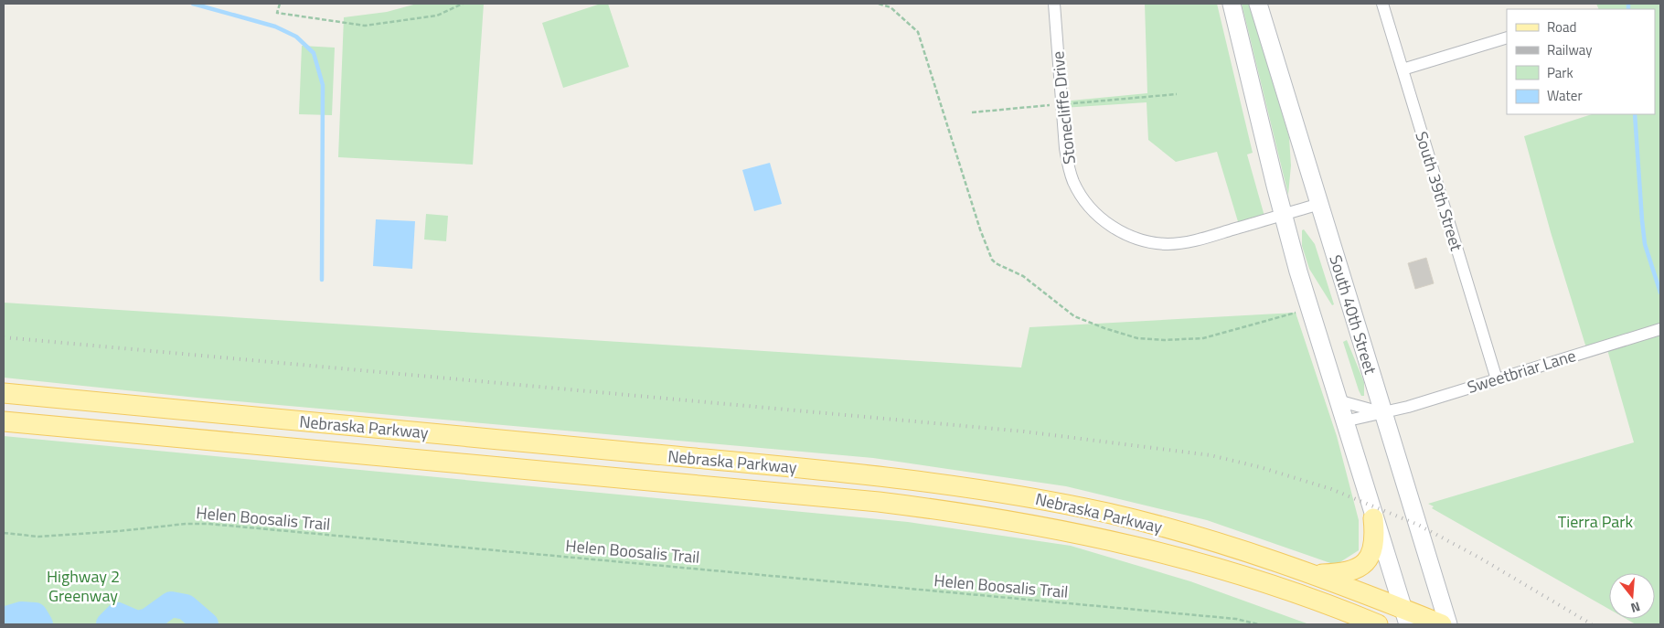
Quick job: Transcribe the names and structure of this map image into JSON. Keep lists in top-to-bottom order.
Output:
{
  "streets": {
    "main road": ["South 40th Street", "Nebraska Parkway"],
    "street": ["Stonecliffe Drive", "South 39th Street", "Sweetbriar Lane"],
    "path": ["Helen Boosalis Trail"]
  },
  "crossings": [
    ["Stonecliffe Drive", "South 40th Street"],
    ["South 39th Street", "Sweetbriar Lane"],
    ["South 40th Street", "Sweetbriar Lane"]
  ],
  "parks": ["Tierra Park", "Highway 2 Greenway"],
  "legend": [
    "Road",
    "Railway",
    "Park",
    "Water"
  ],
  "north": "bottom"
}
